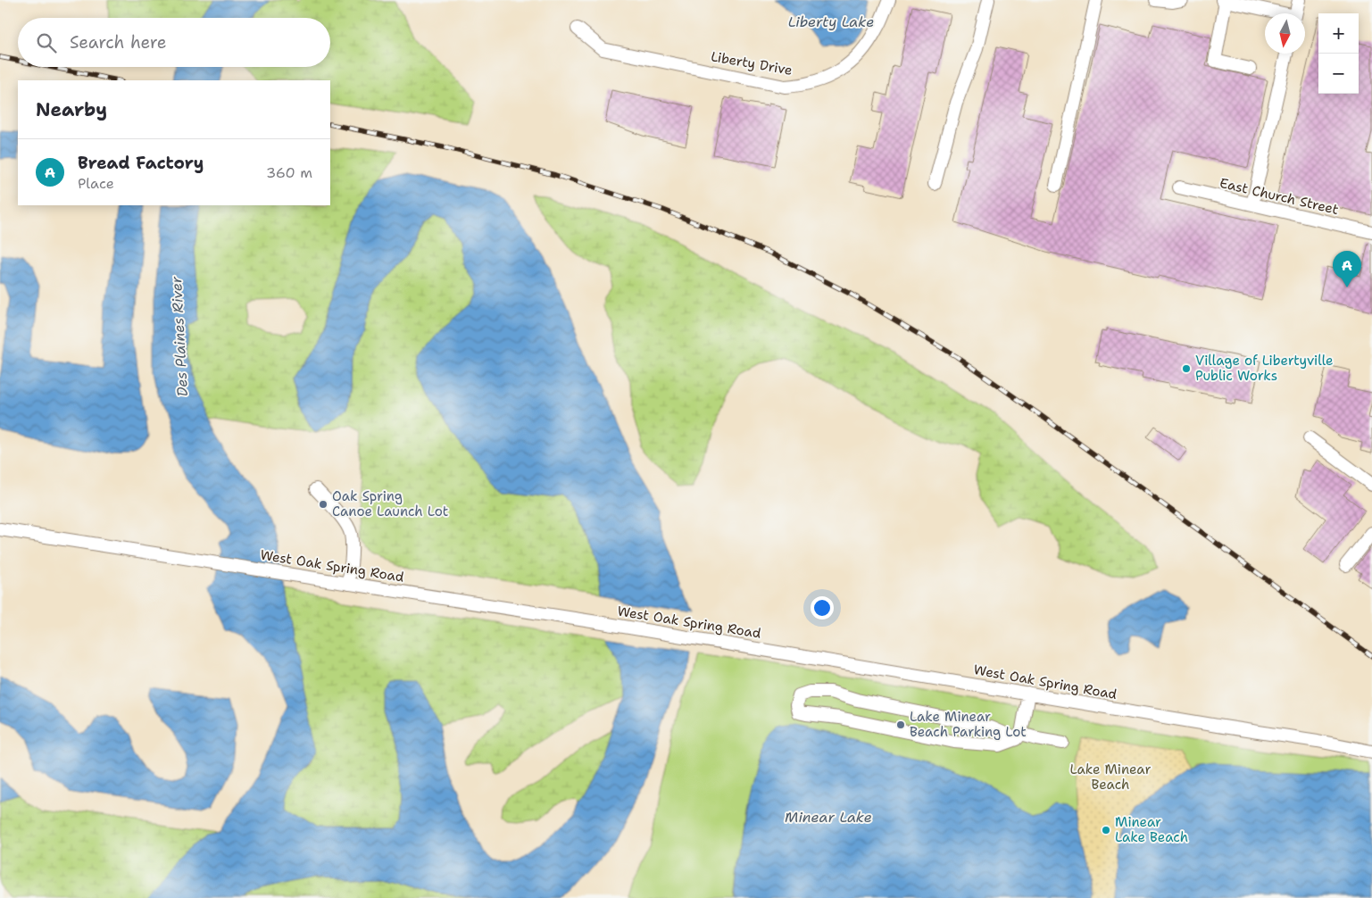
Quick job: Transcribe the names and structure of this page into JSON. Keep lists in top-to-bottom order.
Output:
{
  "streets": {
    "street": ["Liberty Drive", "East Church Street", "West Oak Spring Road"]
  },
  "water": ["Liberty Lake", "Des Plaines River", "Minear Lake"],
  "parks": ["Lake Minear Beach"],
  "places": [
    "Village of Libertyville Public Works",
    "Oak Spring Canoe Launch Lot",
    "Lake Minear Beach Parking Lot",
    "Minear Lake Beach"
  ],
  "north": "bottom",
  "page": {
    "map_buttons": ["+", "−"],
    "search": "Search here",
    "heading": "Nearby",
    "list": [
      {
        "mark": "A",
        "name": "Bread Factory",
        "note": "Place",
        "value": "360 m"
      }
    ],
    "pins": "A"
  }
}
